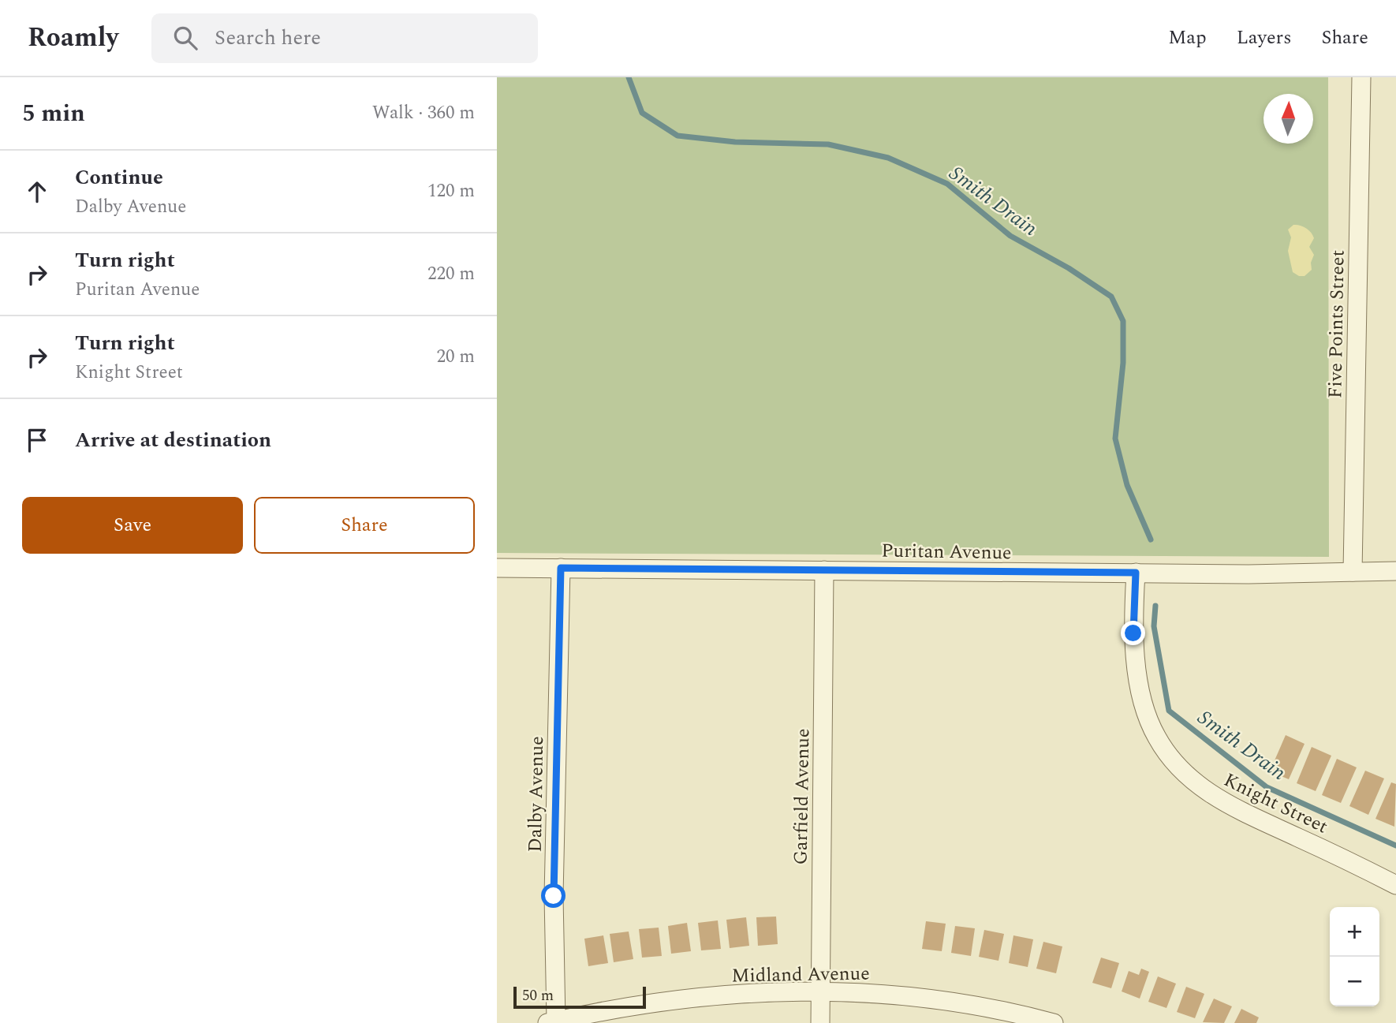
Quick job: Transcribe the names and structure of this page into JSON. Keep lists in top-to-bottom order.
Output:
{
  "streets": {
    "street": [
      "Five Points Street",
      "Puritan Avenue",
      "Dalby Avenue",
      "Garfield Avenue",
      "Knight Street",
      "Midland Avenue"
    ]
  },
  "crossings": [
    ["Five Points Street", "Puritan Avenue"],
    ["Puritan Avenue", "Dalby Avenue"],
    ["Puritan Avenue", "Garfield Avenue"],
    ["Puritan Avenue", "Knight Street"],
    ["Dalby Avenue", "Midland Avenue"],
    ["Garfield Avenue", "Midland Avenue"]
  ],
  "water": ["Smith Drain"],
  "scale_bar": "50 m",
  "north": "top",
  "page": {
    "header": "Roamly",
    "search": "Search here",
    "nav": ["Map", "Layers", "Share"],
    "heading": ["5 min", "Walk · 360 m"],
    "list": [
      ["Continue", "Dalby Avenue", "120 m"],
      ["Turn right", "Puritan Avenue", "220 m"],
      ["Turn right", "Knight Street", "20 m"],
      "Arrive at destination"
    ],
    "buttons": ["Save", "Share"],
    "map_buttons": ["+", "−"],
    "scale": "50 m"
  }
}
